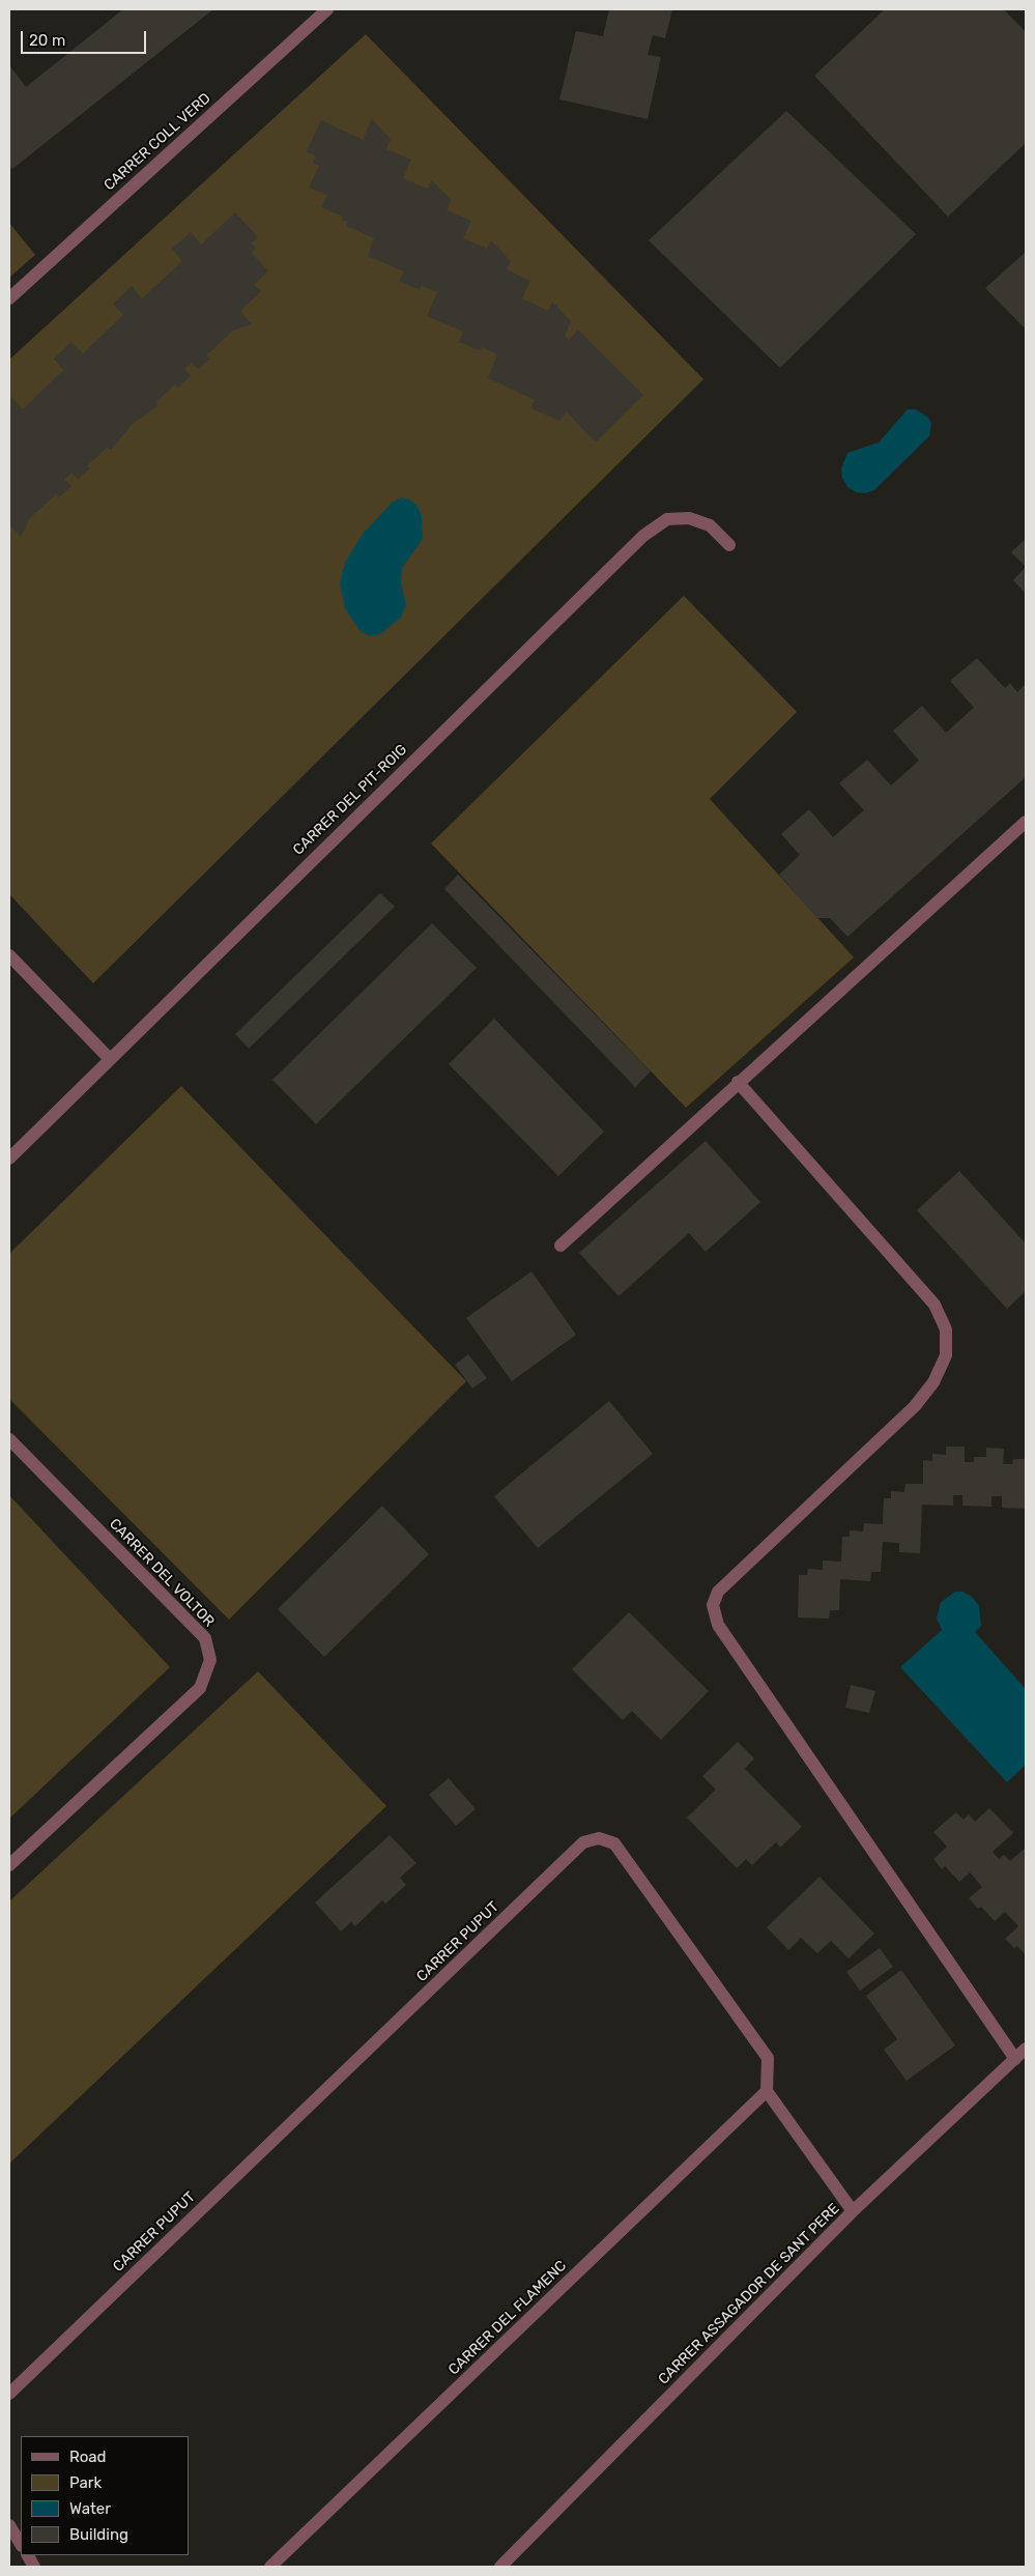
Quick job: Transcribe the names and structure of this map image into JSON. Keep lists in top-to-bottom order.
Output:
{
  "streets": {
    "street": [
      "CARRER COLL VERD",
      "CARRER DEL PIT-ROIG",
      "CARRER DEL VOLTOR",
      "CARRER PUPUT",
      "CARRER ASSAGADOR DE SANT PERE",
      "CARRER DEL FLAMENC"
    ]
  },
  "crossings": [
    ["CARRER PUPUT", "CARRER DEL FLAMENC"]
  ],
  "legend": [
    "Road",
    "Park",
    "Water",
    "Building"
  ],
  "scale_bar": "20 m"
}
